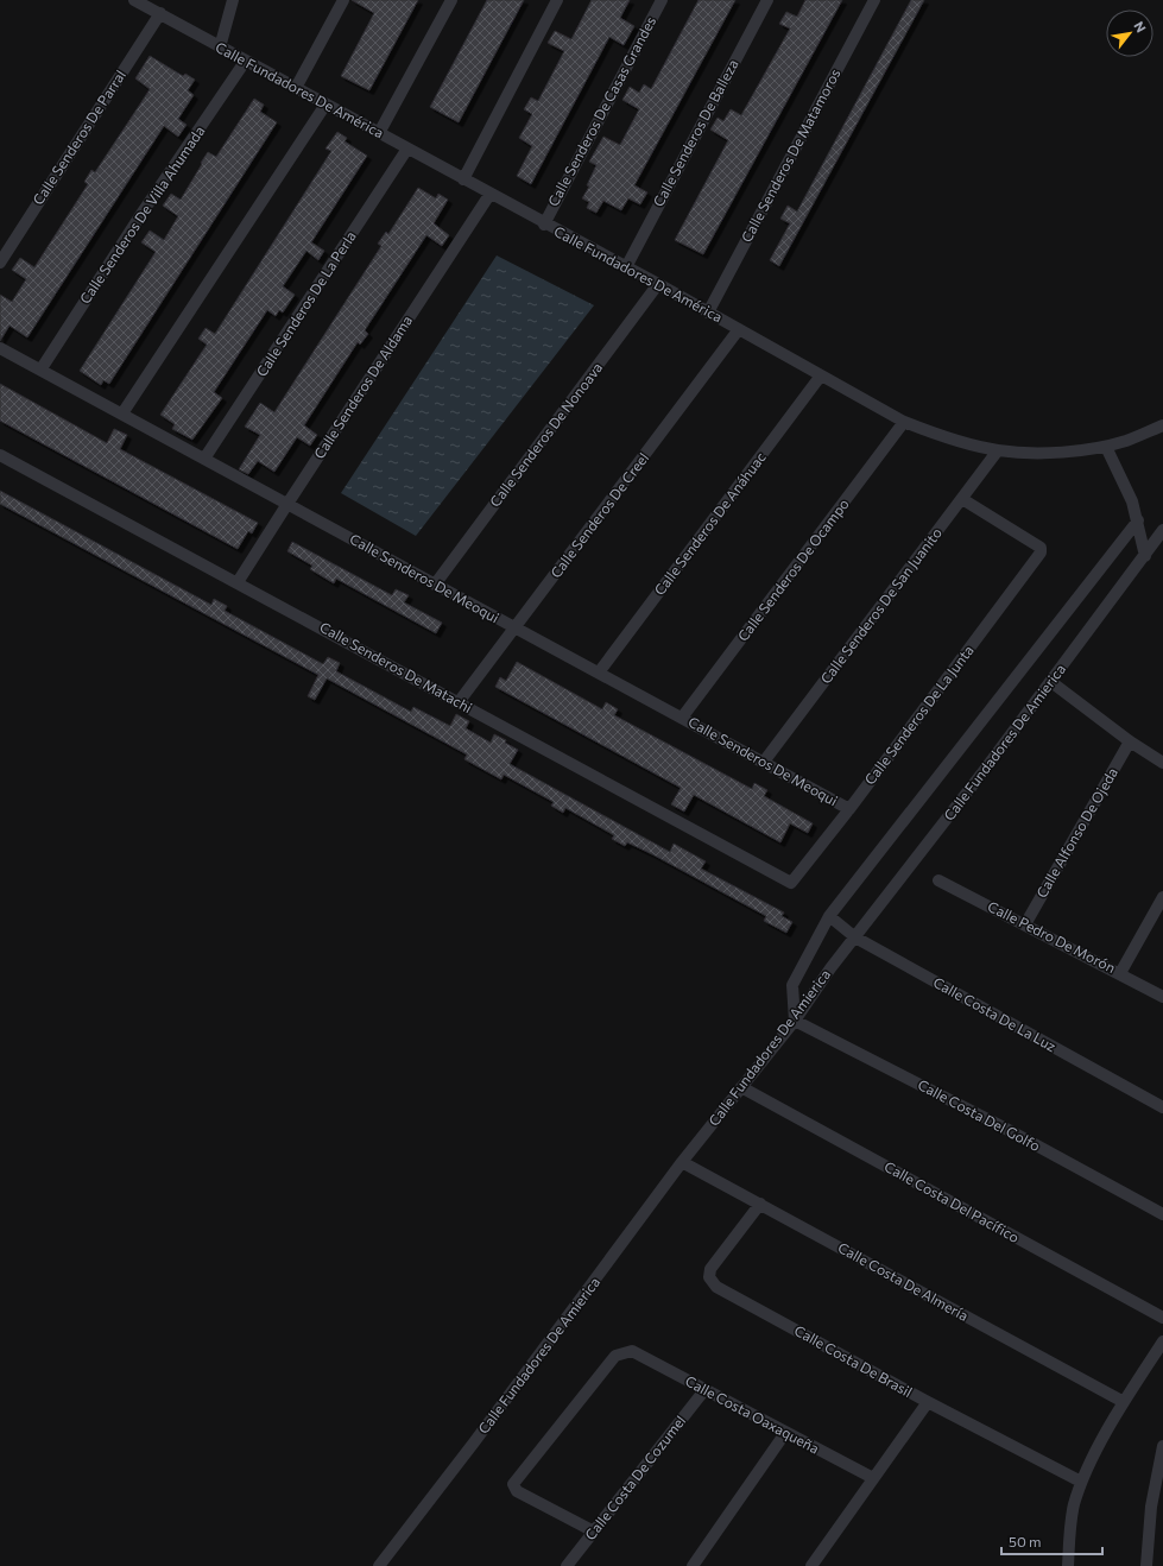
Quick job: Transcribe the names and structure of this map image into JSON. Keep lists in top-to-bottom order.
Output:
{
  "streets": {
    "street": [
      "Calle Fundadores De América",
      "Calle Senderos De Casas Grandes",
      "Calle Senderos De Balleza",
      "Calle Senderos De Parral",
      "Calle Senderos De Matamoros",
      "Calle Senderos De Villa Ahumada",
      "Calle Senderos De La Perla",
      "Calle Senderos De Aldama",
      "Calle Senderos De Nonoava",
      "Calle Senderos De Creel",
      "Calle Senderos De Anáhuac",
      "Calle Senderos De Ocampo",
      "Calle Senderos De Meoqui",
      "Calle Senderos De San Juanito",
      "Calle Senderos De Matachi",
      "Calle Senderos De La Junta",
      "Calle Fundadores De Amierica",
      "Calle Alfonso De Ojeda",
      "Calle Pedro De Morón",
      "Calle Costa De La Luz",
      "Calle Costa Del Golfo",
      "Calle Costa Del Pacífico",
      "Calle Costa De Almería",
      "Calle Costa De Brasil",
      "Calle Costa Oaxaqueña",
      "Calle Costa De Cozumel"
    ]
  },
  "crossings": [
    ["Calle Fundadores De América", "Calle Senderos De Casas Grandes"],
    ["Calle Fundadores De América", "Calle Senderos De Balleza"],
    ["Calle Fundadores De América", "Calle Senderos De Parral"],
    ["Calle Fundadores De América", "Calle Senderos De Matamoros"],
    ["Calle Fundadores De América", "Calle Senderos De Villa Ahumada"],
    ["Calle Fundadores De América", "Calle Senderos De La Perla"],
    ["Calle Fundadores De América", "Calle Senderos De Aldama"],
    ["Calle Fundadores De América", "Calle Senderos De Nonoava"],
    ["Calle Fundadores De América", "Calle Senderos De Creel"],
    ["Calle Fundadores De América", "Calle Senderos De Anáhuac"],
    ["Calle Fundadores De América", "Calle Senderos De Ocampo"],
    ["Calle Fundadores De América", "Calle Senderos De San Juanito"],
    ["Calle Senderos De Villa Ahumada", "Calle Senderos De Meoqui"],
    ["Calle Senderos De La Perla", "Calle Senderos De Meoqui"],
    ["Calle Senderos De Aldama", "Calle Senderos De Meoqui"],
    ["Calle Senderos De Aldama", "Calle Senderos De Matachi"],
    ["Calle Senderos De Nonoava", "Calle Senderos De Meoqui"],
    ["Calle Senderos De Creel", "Calle Senderos De Meoqui"],
    ["Calle Senderos De Creel", "Calle Senderos De Matachi"],
    ["Calle Senderos De Anáhuac", "Calle Senderos De Meoqui"],
    ["Calle Senderos De Ocampo", "Calle Senderos De Meoqui"],
    ["Calle Senderos De Meoqui", "Calle Senderos De San Juanito"],
    ["Calle Senderos De Meoqui", "Calle Senderos De La Junta"],
    ["Calle Senderos De San Juanito", "Calle Senderos De La Junta"],
    ["Calle Senderos De Matachi", "Calle Senderos De La Junta"],
    ["Calle Fundadores De Amierica", "Calle Costa De La Luz"],
    ["Calle Fundadores De Amierica", "Calle Costa Del Golfo"],
    ["Calle Fundadores De Amierica", "Calle Costa Del Pacífico"],
    ["Calle Fundadores De Amierica", "Calle Costa De Almería"],
    ["Calle Alfonso De Ojeda", "Calle Pedro De Morón"],
    ["Calle Costa De Almería", "Calle Costa De Brasil"],
    ["Calle Costa Oaxaqueña", "Calle Costa De Cozumel"]
  ],
  "scale_bar": "50 m",
  "north": "top right"
}
